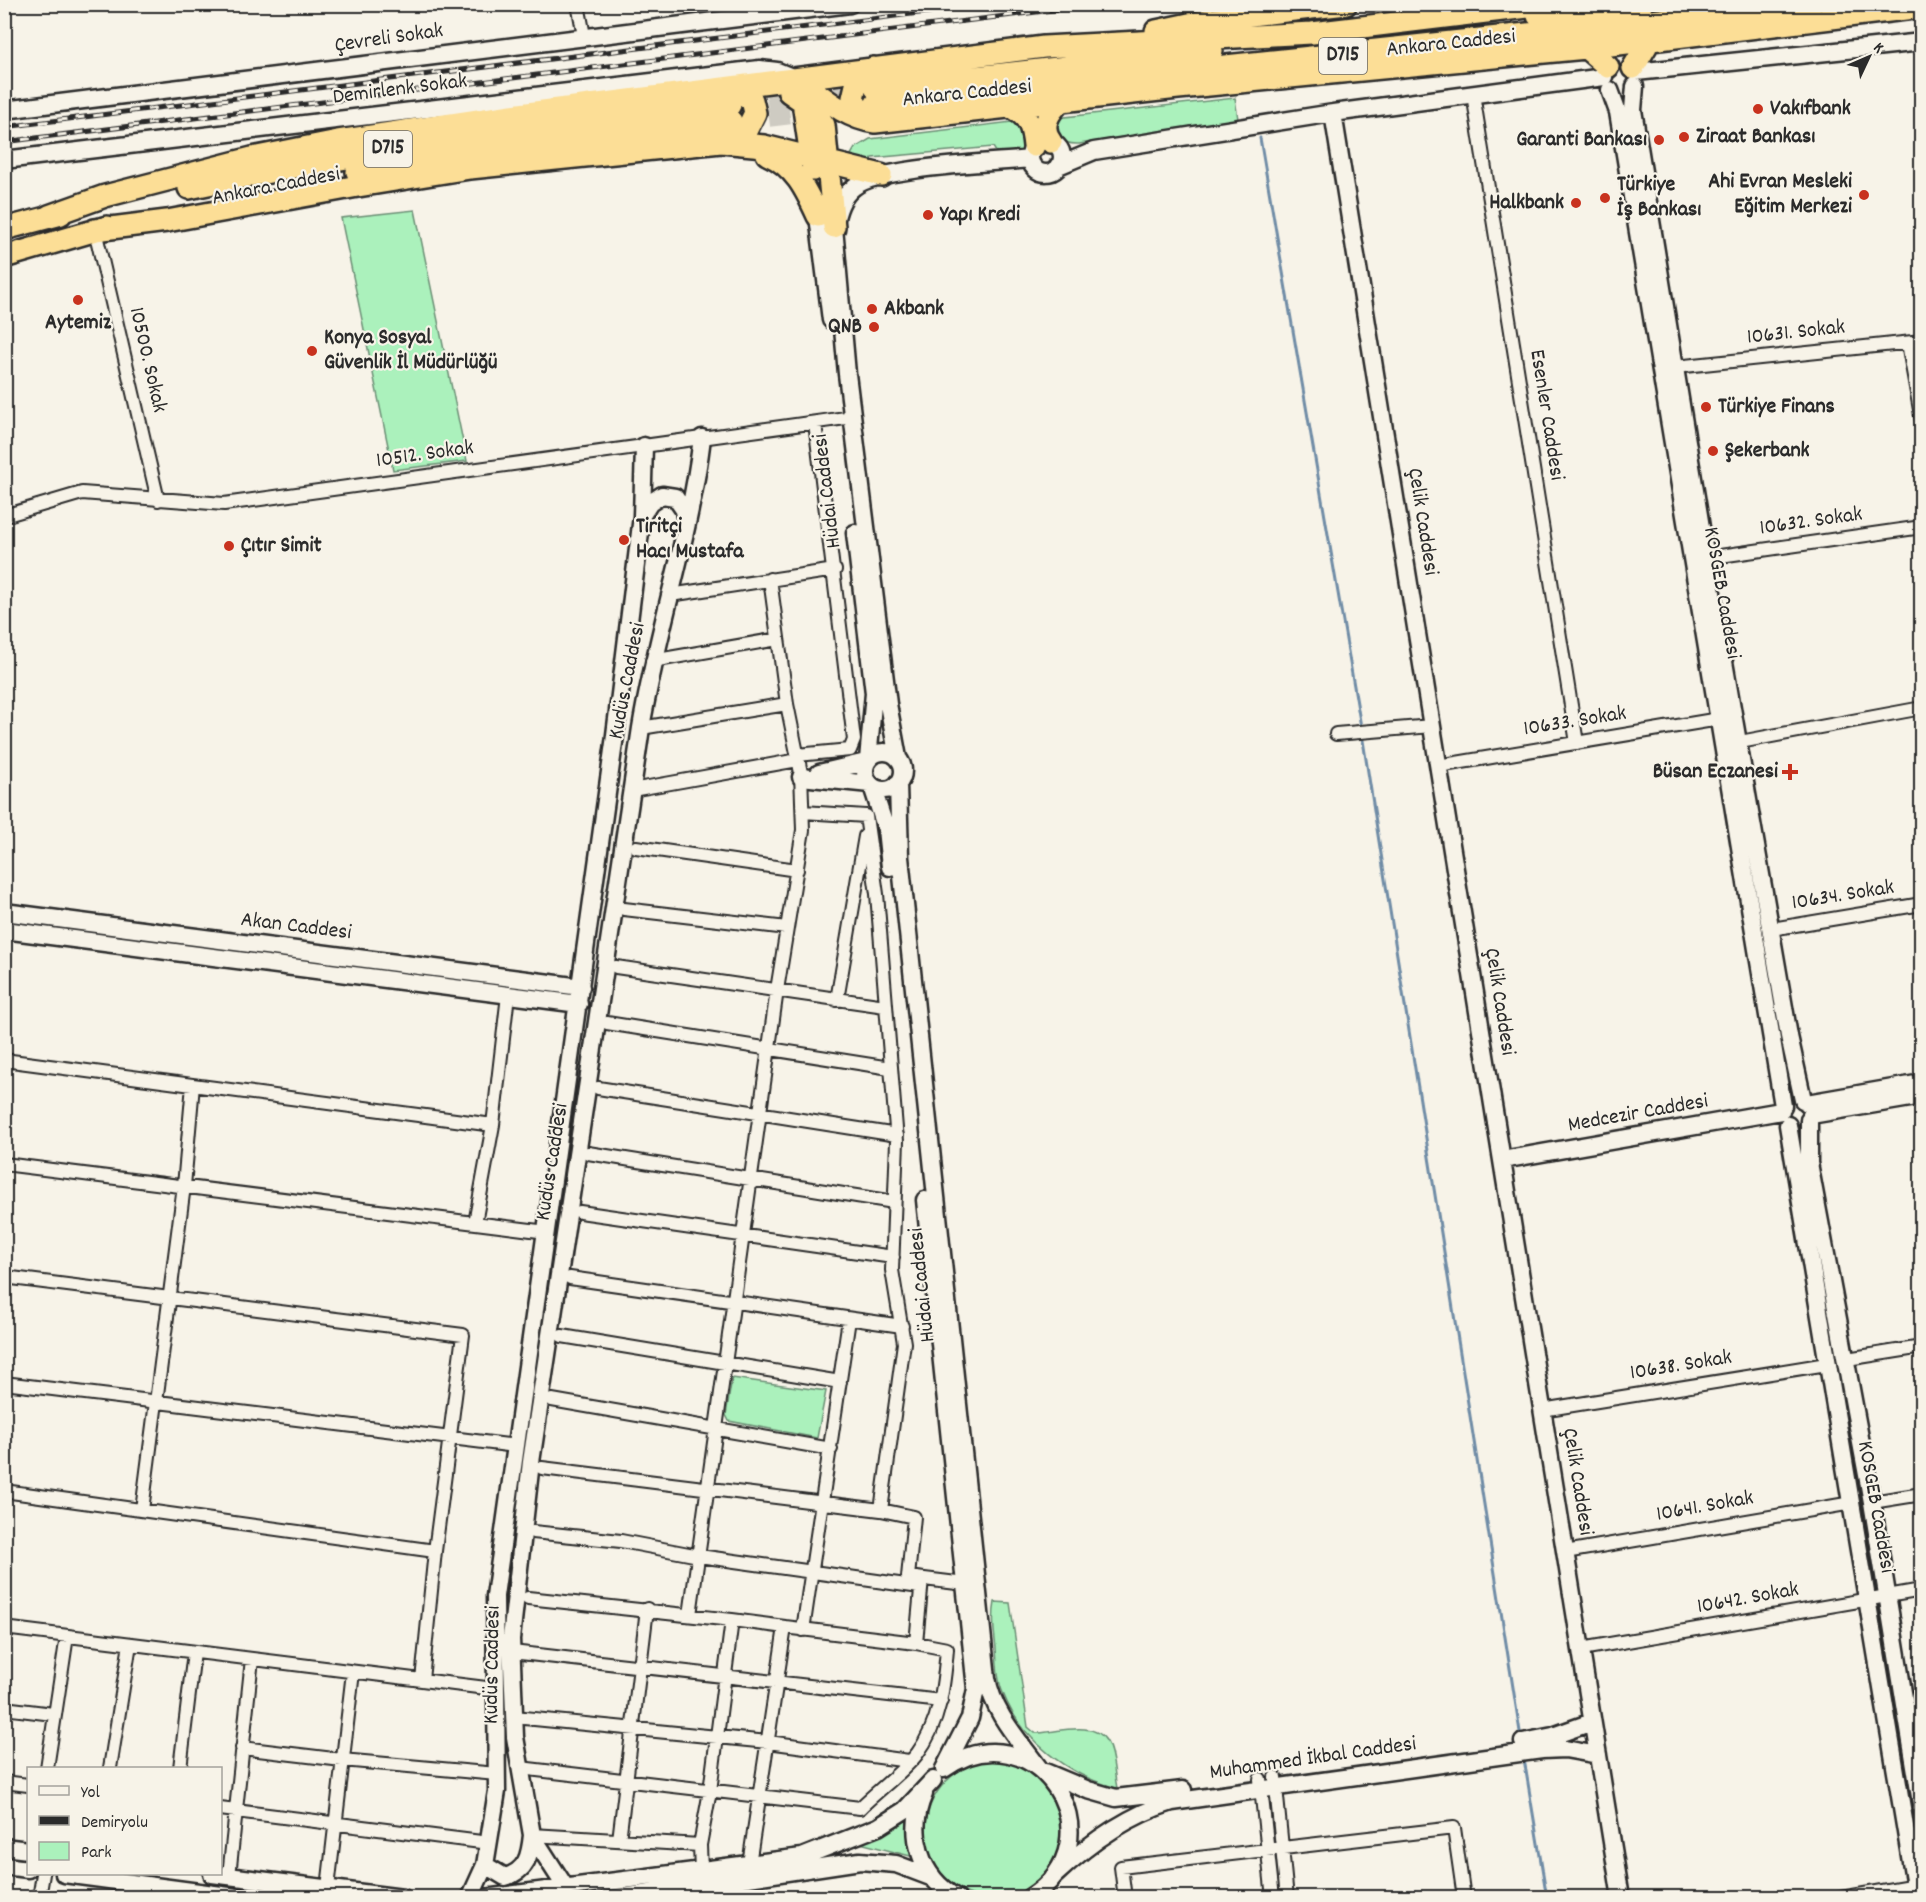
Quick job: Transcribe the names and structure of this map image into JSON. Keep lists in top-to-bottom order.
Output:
{
  "streets": {
    "highway": ["Ankara Caddesi", "D715"],
    "street": [
      "Çevreli Sokak",
      "Demirlenk Sokak",
      "10631. Sokak",
      "10500. Sokak",
      "Esenler Caddesi",
      "10512. Sokak",
      "Hüdai Caddesi",
      "Çelik Caddesi",
      "10632. Sokak",
      "KOSGEB Caddesi",
      "Kudüs Caddesi",
      "10633. Sokak",
      "10634. Sokak",
      "Akan Caddesi",
      "Medcezir Caddesi",
      "10638. Sokak",
      "10641. Sokak",
      "10642. Sokak",
      "Muhammed İkbal Caddesi"
    ]
  },
  "crossings": [
    ["Ankara Caddesi", "10500. Sokak"],
    ["10631. Sokak", "KOSGEB Caddesi"],
    ["10500. Sokak", "10512. Sokak"],
    ["Esenler Caddesi", "10633. Sokak"],
    ["10512. Sokak", "Hüdai Caddesi"],
    ["10512. Sokak", "Kudüs Caddesi"],
    ["Hüdai Caddesi", "Muhammed İkbal Caddesi"],
    ["Çelik Caddesi", "10633. Sokak"],
    ["Çelik Caddesi", "Medcezir Caddesi"],
    ["Çelik Caddesi", "10638. Sokak"],
    ["Çelik Caddesi", "10641. Sokak"],
    ["Çelik Caddesi", "10642. Sokak"],
    ["Çelik Caddesi", "Muhammed İkbal Caddesi"],
    ["10632. Sokak", "KOSGEB Caddesi"],
    ["KOSGEB Caddesi", "10633. Sokak"],
    ["KOSGEB Caddesi", "10634. Sokak"],
    ["KOSGEB Caddesi", "Medcezir Caddesi"],
    ["KOSGEB Caddesi", "10638. Sokak"],
    ["KOSGEB Caddesi", "10641. Sokak"],
    ["KOSGEB Caddesi", "10642. Sokak"],
    ["Kudüs Caddesi", "Akan Caddesi"]
  ],
  "places": {
    "other": [
      "Vakıfbank",
      "Ziraat Bankası",
      "Garanti Bankası",
      "Ahi Evran Mesleki Eğitim Merkezi",
      "Türkiye İş Bankası",
      "Halkbank",
      "Yapı Kredi",
      "Aytemiz",
      "Akbank",
      "QNB",
      "Konya Sosyal Güvenlik İl Müdürlüğü",
      "Türkiye Finans",
      "Şekerbank",
      "Tiritçi Hacı Mustafa",
      "Çıtır Simit"
    ],
    "health": ["Büsan Eczanesi"]
  },
  "legend": ["Yol", "Demiryolu", "Park"],
  "north": "top right"
}
